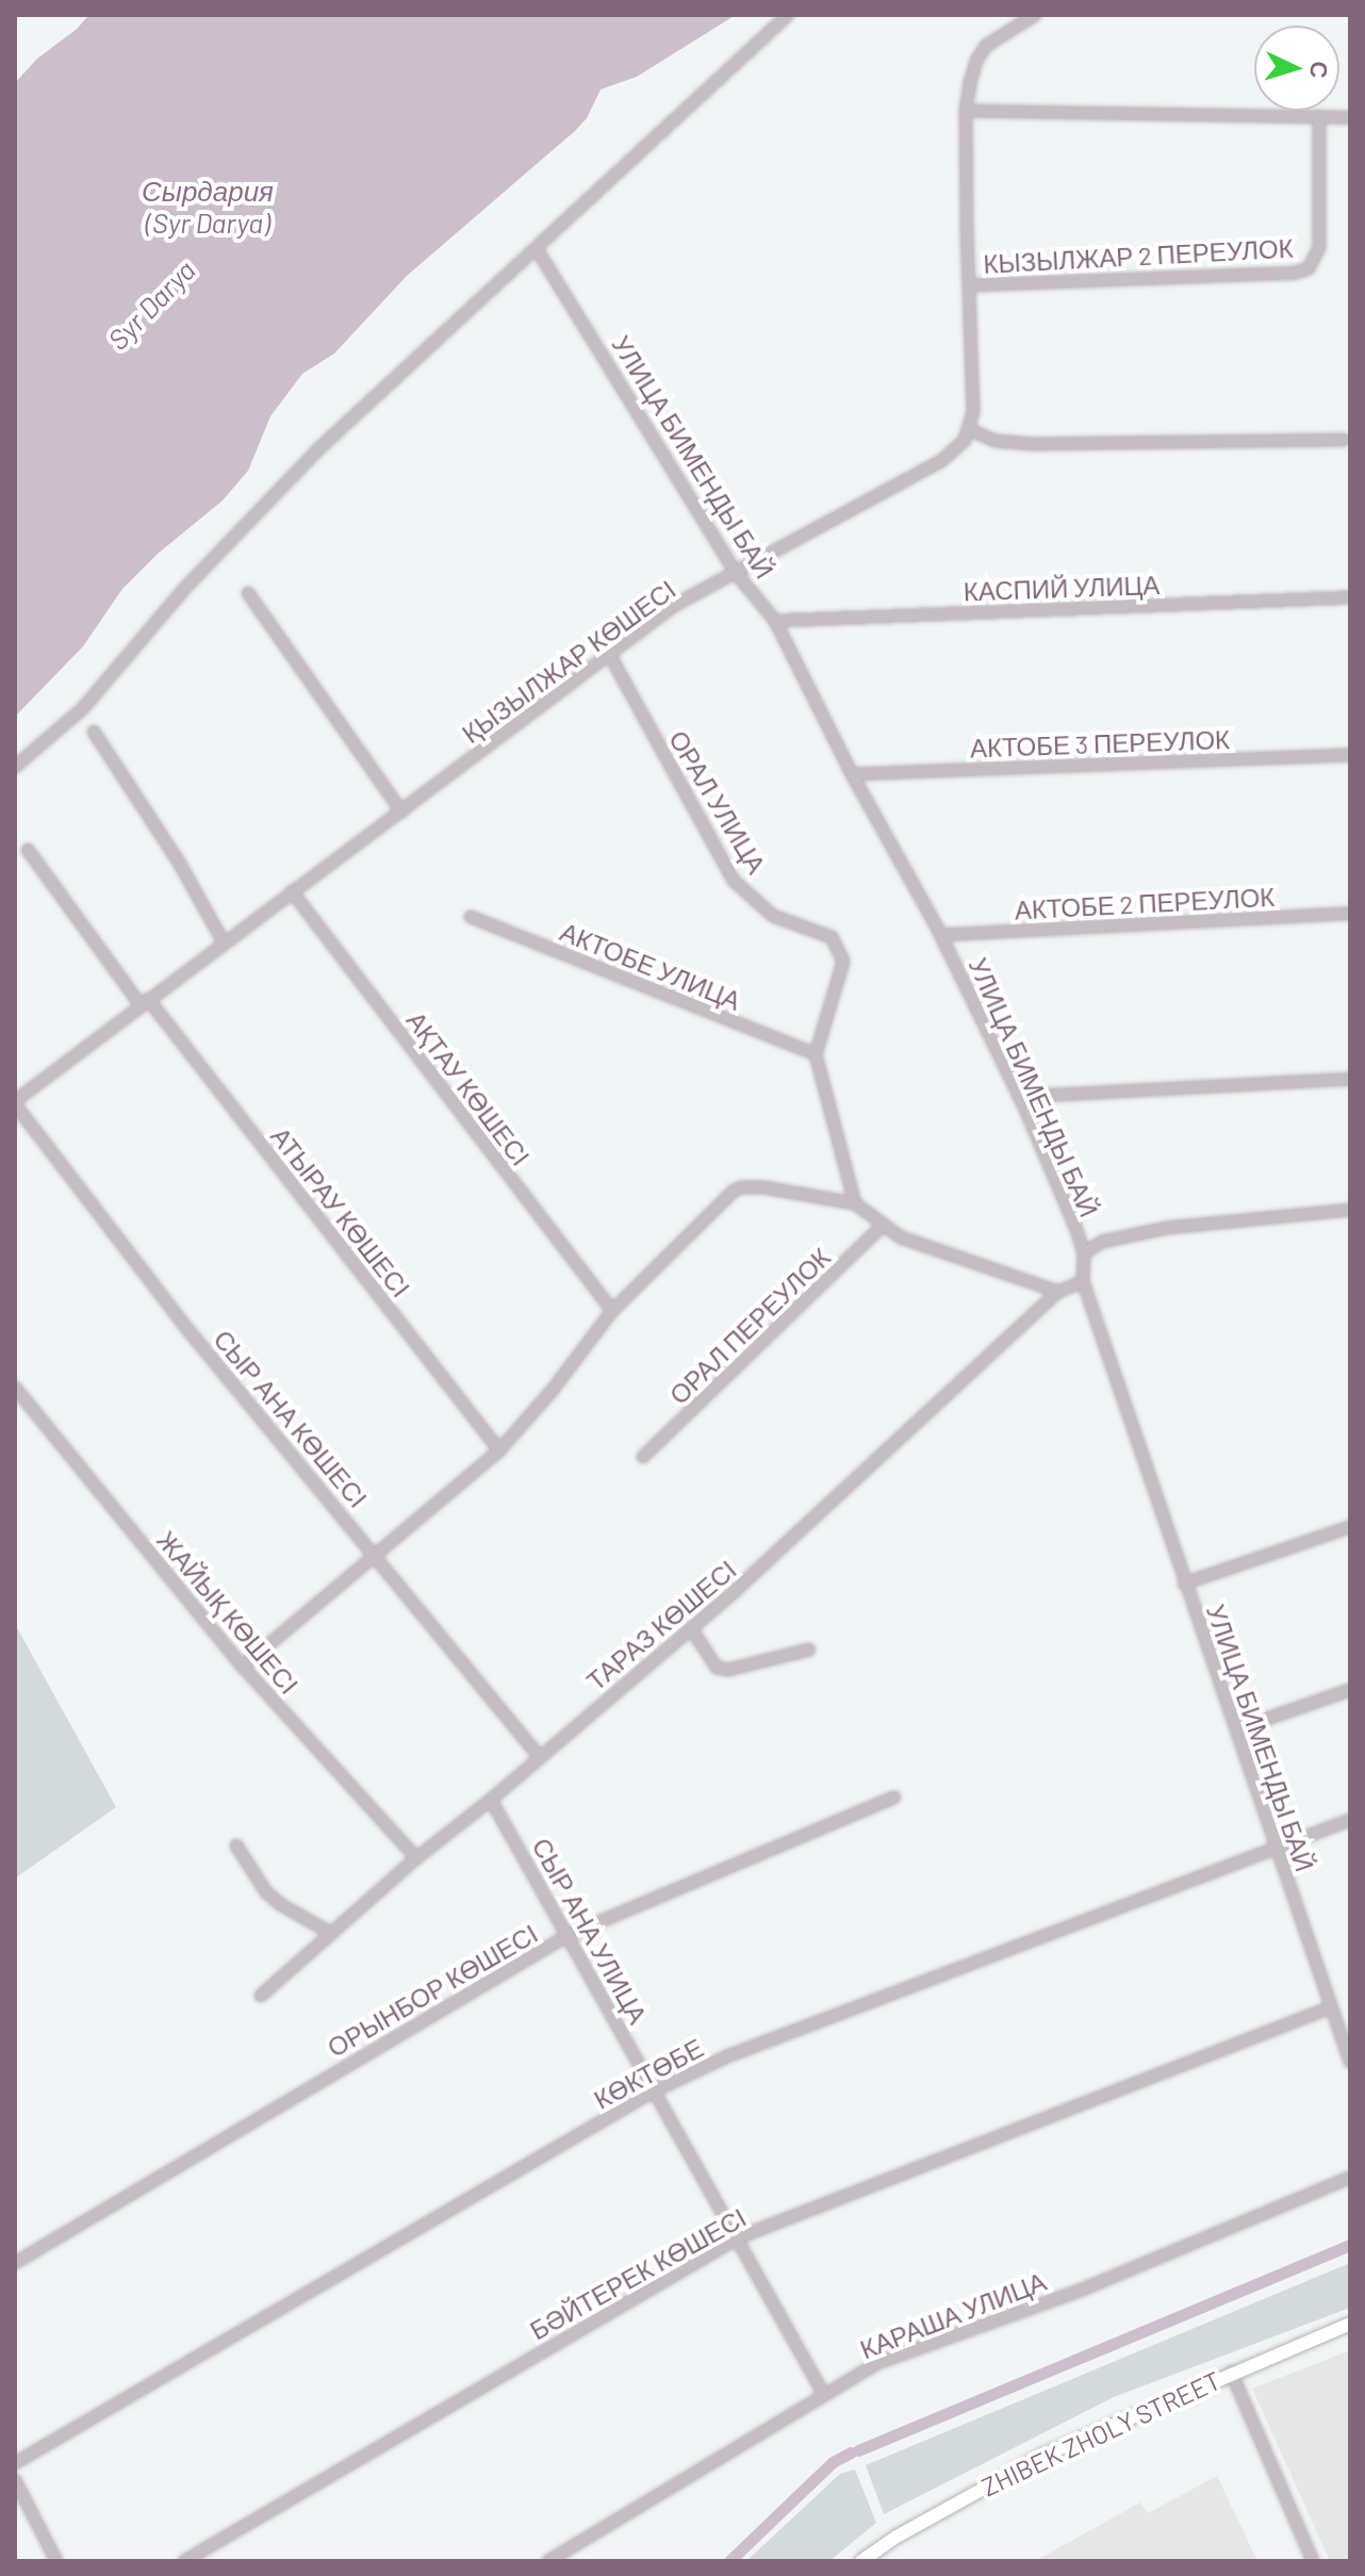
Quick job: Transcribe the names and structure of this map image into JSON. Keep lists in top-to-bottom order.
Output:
{
  "streets": {
    "main road": ["ZHIBEK ZHOLY STREET"],
    "street": [
      "КЫЗЫЛЖАР 2 ПЕРЕУЛОК",
      "УЛИЦА БИМЕНДЫ БАЙ",
      "КАСПИЙ УЛИЦА",
      "ҚЫЗЫЛЖАР КӨШЕСІ",
      "АКТОБЕ 3 ПЕРЕУЛОК",
      "ОРАЛ УЛИЦА",
      "АКТОБЕ 2 ПЕРЕУЛОК",
      "АКТОБЕ УЛИЦА",
      "АҚТАУ КӨШЕСІ",
      "АТЫРАУ КӨШЕСІ",
      "ОРАЛ ПЕРЕУЛОК",
      "СЫР АНА КӨШЕСІ",
      "ЖАЙЫҚ КӨШЕСІ",
      "ТАРАЗ КӨШЕСІ",
      "СЫР АНА УЛИЦА",
      "ОРЫНБОР КӨШЕСІ",
      "КӨКТӨБЕ",
      "БӘЙТЕРЕК КӨШЕСІ",
      "КАРАША УЛИЦА"
    ]
  },
  "crossings": [
    ["УЛИЦА БИМЕНДЫ БАЙ", "КАСПИЙ УЛИЦА"],
    ["УЛИЦА БИМЕНДЫ БАЙ", "ҚЫЗЫЛЖАР КӨШЕСІ"],
    ["УЛИЦА БИМЕНДЫ БАЙ", "АКТОБЕ 3 ПЕРЕУЛОК"],
    ["УЛИЦА БИМЕНДЫ БАЙ", "АКТОБЕ 2 ПЕРЕУЛОК"],
    ["УЛИЦА БИМЕНДЫ БАЙ", "ТАРАЗ КӨШЕСІ"],
    ["УЛИЦА БИМЕНДЫ БАЙ", "КӨКТӨБЕ"],
    ["УЛИЦА БИМЕНДЫ БАЙ", "БӘЙТЕРЕК КӨШЕСІ"],
    ["ҚЫЗЫЛЖАР КӨШЕСІ", "ОРАЛ УЛИЦА"],
    ["ҚЫЗЫЛЖАР КӨШЕСІ", "АҚТАУ КӨШЕСІ"],
    ["ҚЫЗЫЛЖАР КӨШЕСІ", "АТЫРАУ КӨШЕСІ"],
    ["ҚЫЗЫЛЖАР КӨШЕСІ", "СЫР АНА КӨШЕСІ"],
    ["ОРАЛ УЛИЦА", "АКТОБЕ УЛИЦА"],
    ["СЫР АНА КӨШЕСІ", "ТАРАЗ КӨШЕСІ"],
    ["ЖАЙЫҚ КӨШЕСІ", "ТАРАЗ КӨШЕСІ"],
    ["ТАРАЗ КӨШЕСІ", "СЫР АНА УЛИЦА"],
    ["СЫР АНА УЛИЦА", "ОРЫНБОР КӨШЕСІ"],
    ["СЫР АНА УЛИЦА", "КӨКТӨБЕ"],
    ["СЫР АНА УЛИЦА", "БӘЙТЕРЕК КӨШЕСІ"],
    ["СЫР АНА УЛИЦА", "КАРАША УЛИЦА"]
  ],
  "water": ["Сырдария (Syr Darya)", "Syr Darya"],
  "north": "right"
}
